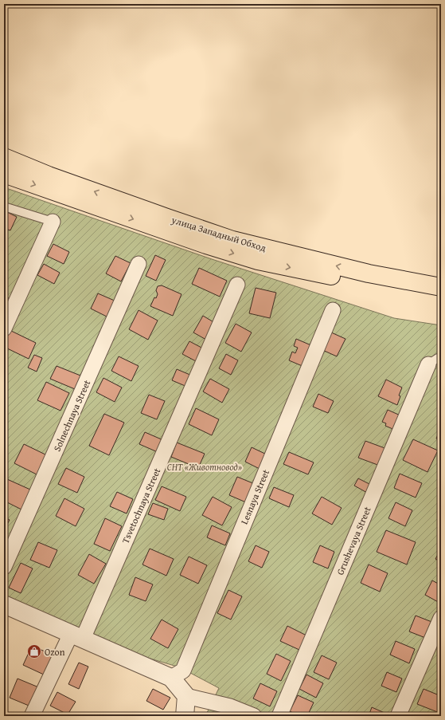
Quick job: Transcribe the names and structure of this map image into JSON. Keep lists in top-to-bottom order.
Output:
{
  "streets": {
    "highway": ["улица Западный Обход"],
    "street": [
      "Solnechnaya Street",
      "Lesnaya Street",
      "Tsvetochnaya Street",
      "Grushevaya Street"
    ]
  },
  "parks": ["СНТ «Животновод»"],
  "places": {
    "shop": ["Ozon"]
  }
}
